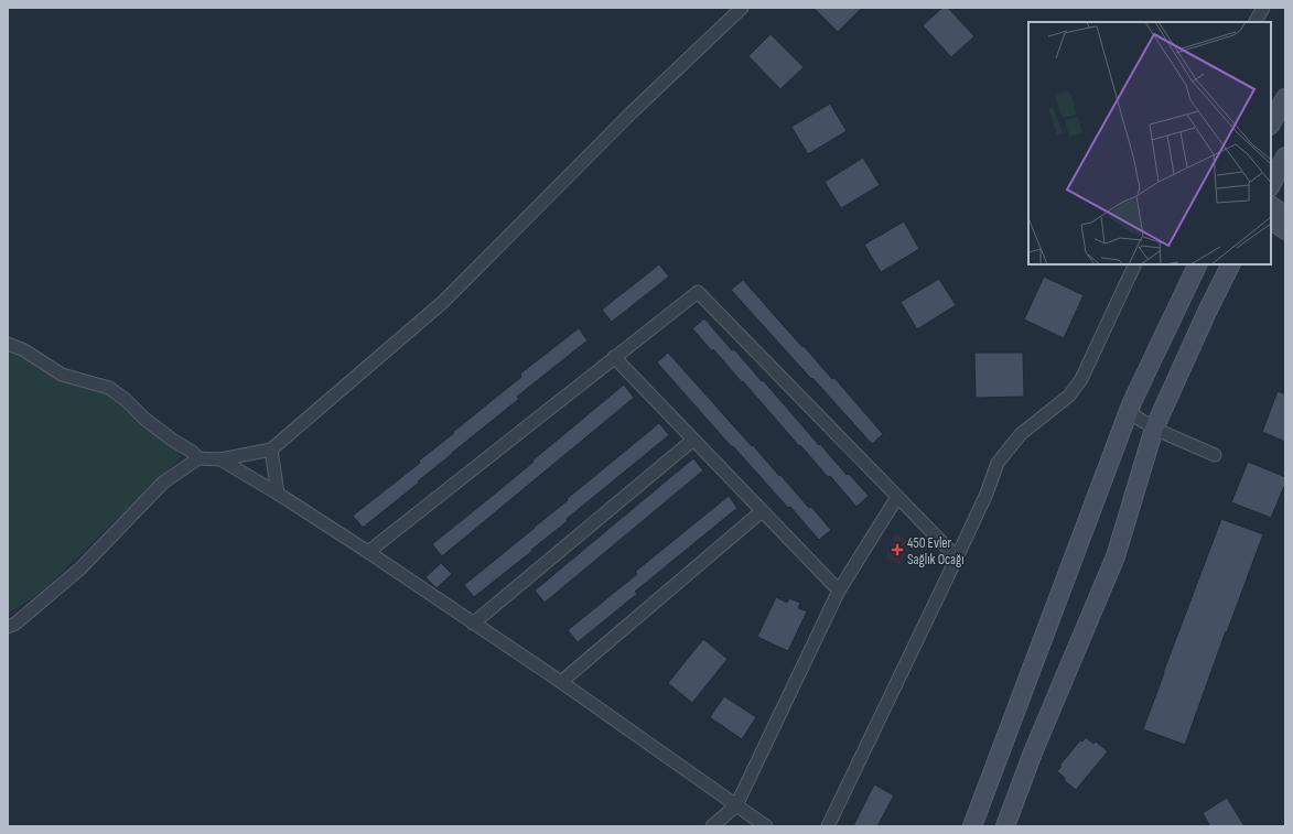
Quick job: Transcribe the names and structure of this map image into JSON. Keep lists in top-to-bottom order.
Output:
{
  "places": {
    "health": ["450 Evler Sağlık Ocağı"]
  }
}
